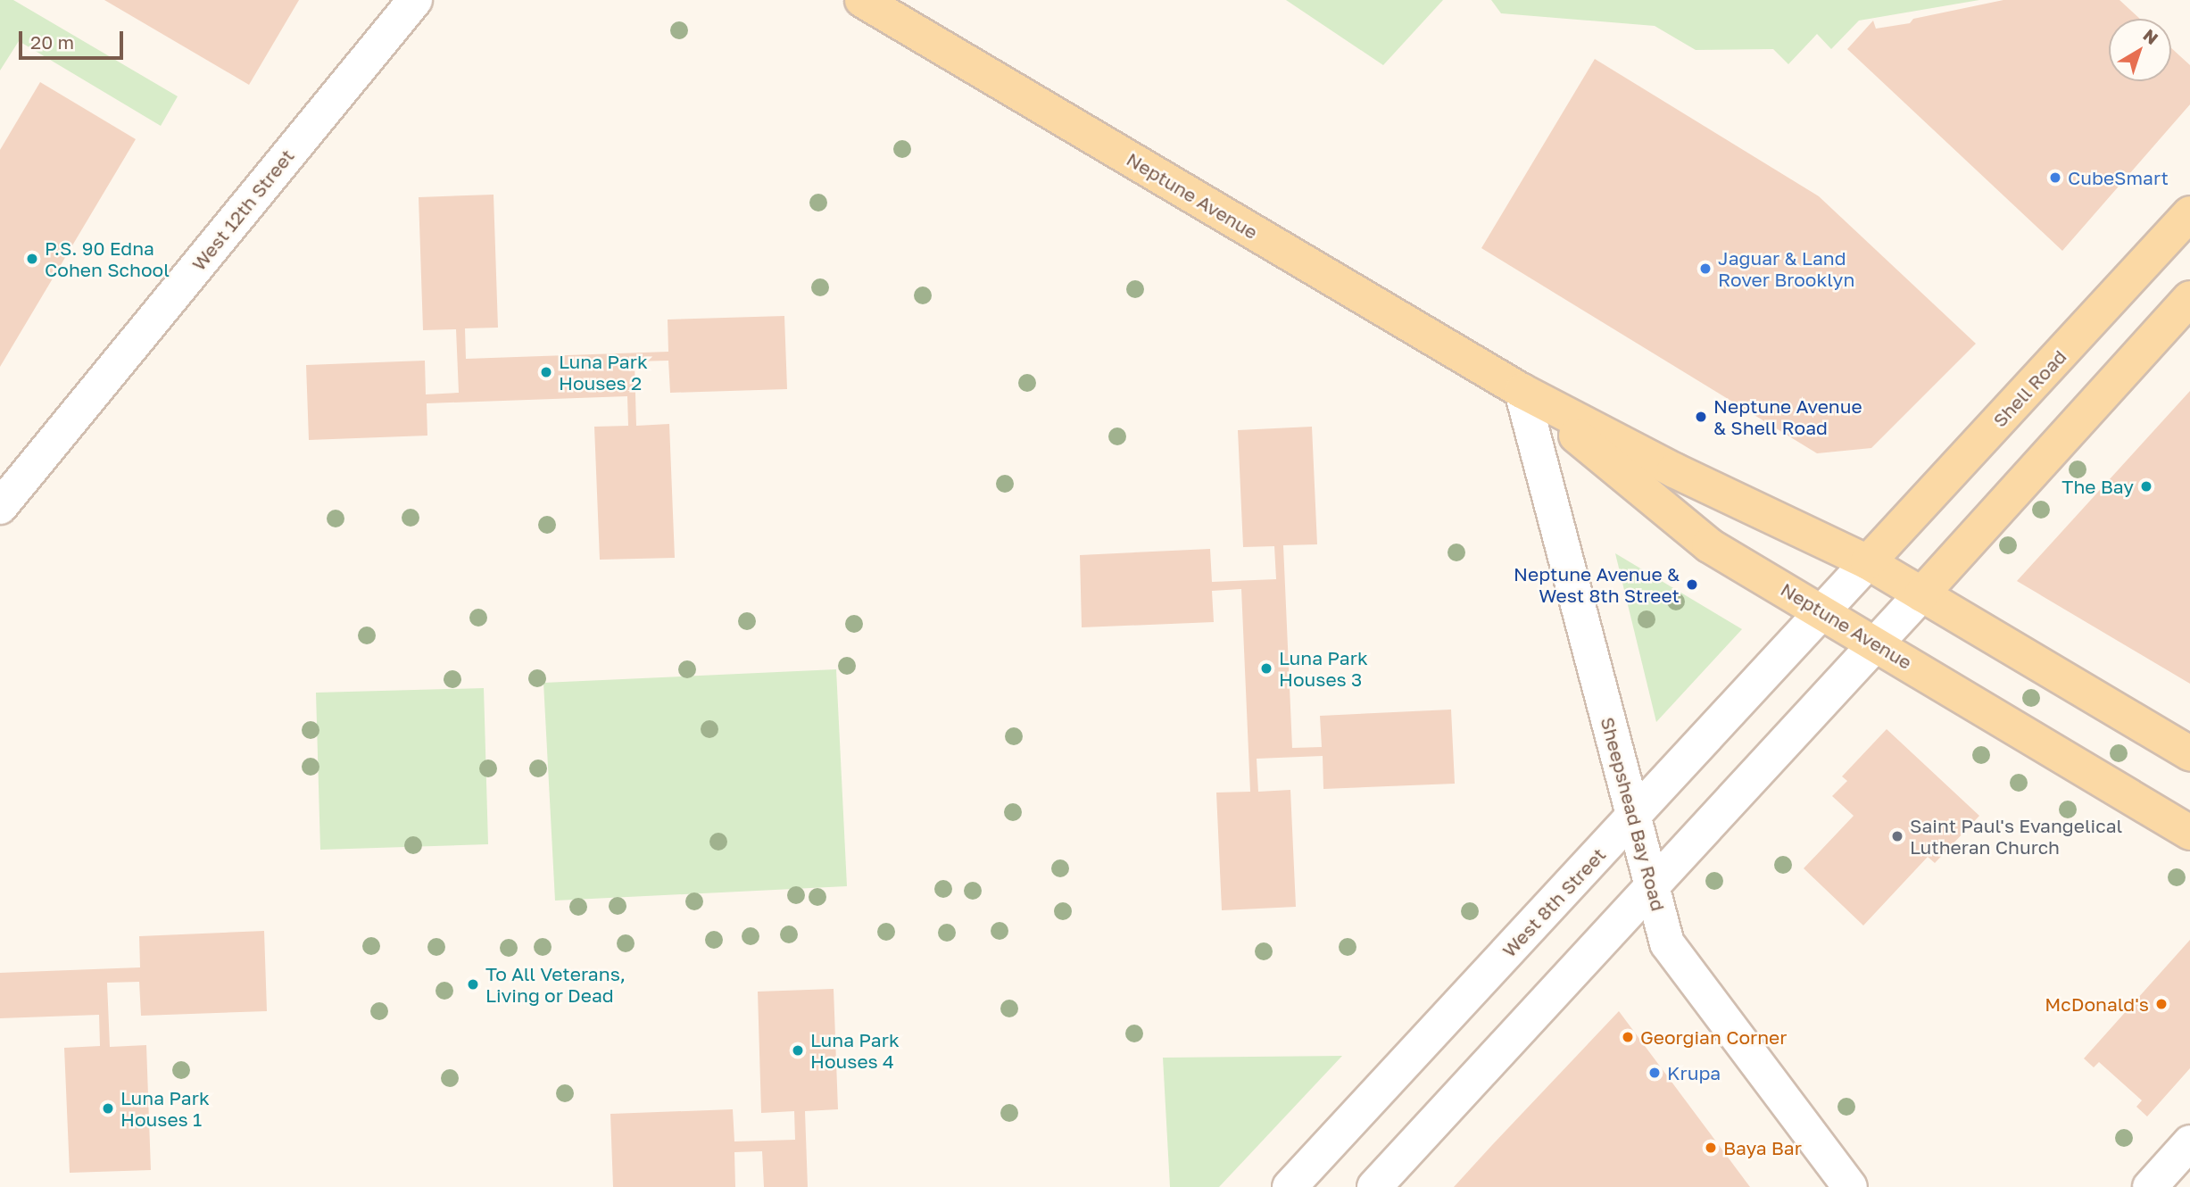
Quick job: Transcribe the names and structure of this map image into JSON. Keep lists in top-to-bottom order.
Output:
{
  "streets": {
    "main road": ["Neptune Avenue", "Shell Road"],
    "street": ["West 12th Street", "Sheepshead Bay Road", "West 8th Street"]
  },
  "crossings": [
    ["Neptune Avenue", "Shell Road"],
    ["Neptune Avenue", "Sheepshead Bay Road"],
    ["Neptune Avenue", "West 8th Street"],
    ["Shell Road", "West 8th Street"],
    ["Sheepshead Bay Road", "West 8th Street"]
  ],
  "places": [
    "CubeSmart",
    "P.S. 90 Edna Cohen School",
    "Jaguar & Land Rover Brooklyn",
    "Luna Park Houses 2",
    "Neptune Avenue & Shell Road",
    "The Bay",
    "Neptune Avenue & West 8th Street",
    "Luna Park Houses 3",
    "Saint Paul's Evangelical Lutheran Church",
    "To All Veterans, Living or Dead",
    "McDonald's",
    "Georgian Corner",
    "Luna Park Houses 4",
    "Krupa",
    "Luna Park Houses 1",
    "Baya Bar"
  ],
  "scale_bar": "20 m",
  "north": "top right"
}
